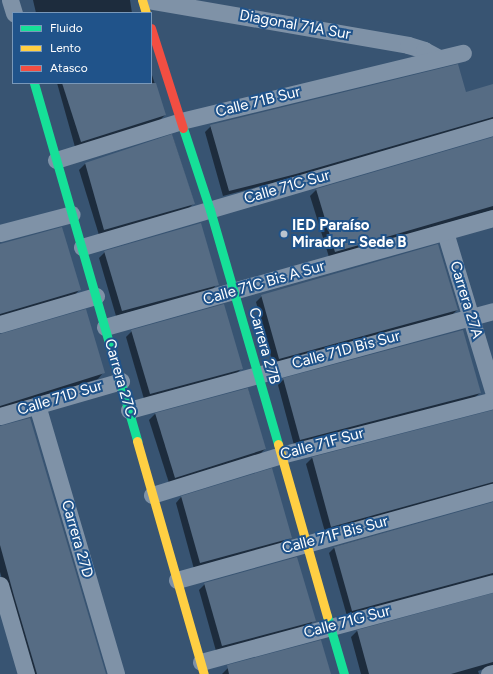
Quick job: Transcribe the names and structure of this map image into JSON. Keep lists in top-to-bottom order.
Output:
{
  "streets": {
    "street": [
      "Diagonal 71A Sur",
      "Calle 71B Sur",
      "Calle 71C Sur",
      "Calle 71C Bis A Sur",
      "Carrera 27A",
      "Carrera 27B",
      "Calle 71D Bis Sur",
      "Carrera 27C",
      "Calle 71D Sur",
      "Calle 71F Sur",
      "Calle 71F Bis Sur",
      "Carrera 27D",
      "Calle 71G Sur"
    ]
  },
  "crossings": [
    ["Diagonal 71A Sur", "Calle 71B Sur"],
    ["Calle 71B Sur", "Carrera 27B"],
    ["Calle 71B Sur", "Carrera 27C"],
    ["Calle 71C Sur", "Carrera 27B"],
    ["Calle 71C Sur", "Carrera 27C"],
    ["Calle 71C Bis A Sur", "Carrera 27A"],
    ["Calle 71C Bis A Sur", "Carrera 27B"],
    ["Calle 71C Bis A Sur", "Carrera 27C"],
    ["Carrera 27A", "Calle 71D Bis Sur"],
    ["Carrera 27B", "Calle 71D Bis Sur"],
    ["Carrera 27B", "Calle 71F Sur"],
    ["Carrera 27B", "Calle 71F Bis Sur"],
    ["Carrera 27B", "Calle 71G Sur"],
    ["Calle 71D Bis Sur", "Carrera 27C"],
    ["Carrera 27C", "Calle 71D Sur"],
    ["Carrera 27C", "Calle 71F Sur"],
    ["Carrera 27C", "Calle 71F Bis Sur"],
    ["Carrera 27C", "Calle 71G Sur"],
    ["Calle 71D Sur", "Carrera 27D"]
  ],
  "places": ["IED Paraíso Mirador - Sede B"],
  "legend": ["Fluido", "Lento", "Atasco"]
}
